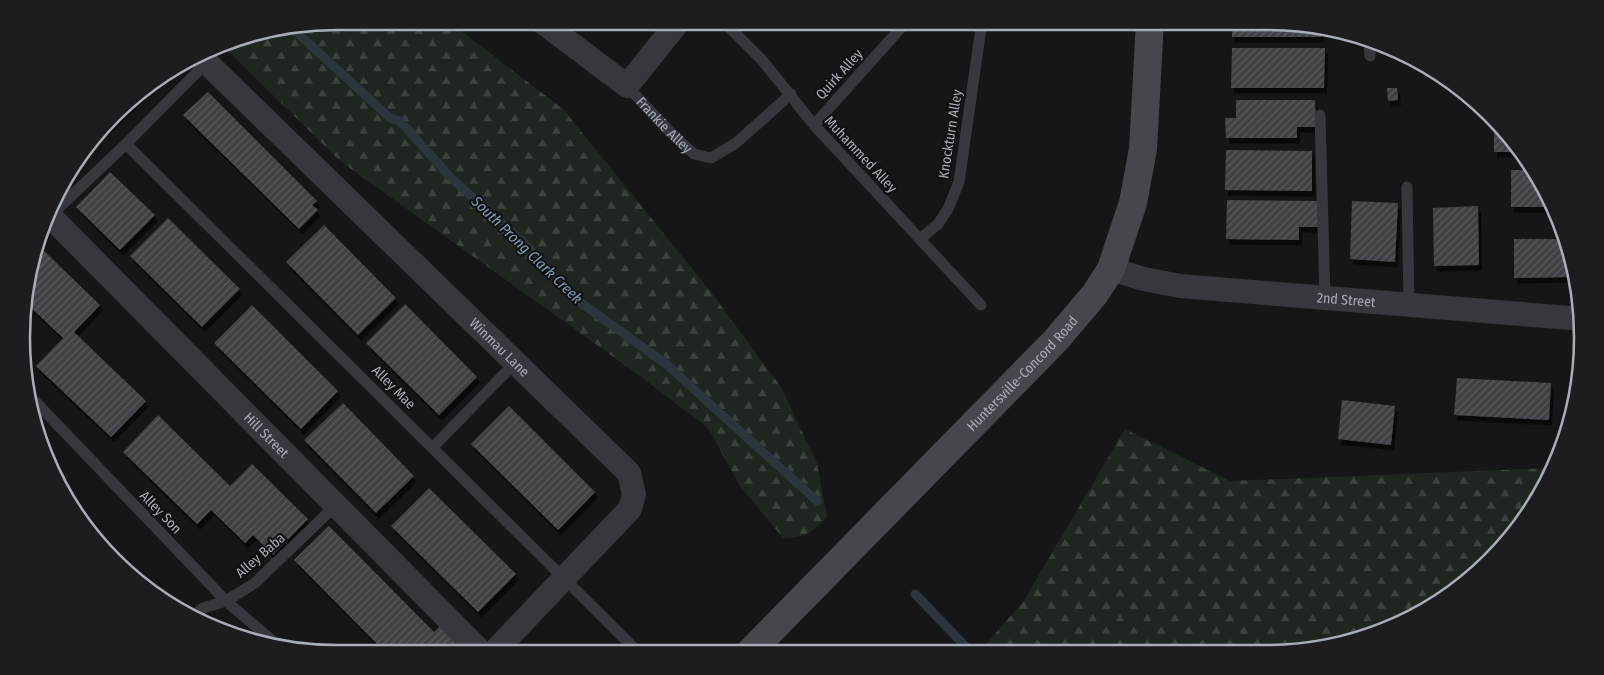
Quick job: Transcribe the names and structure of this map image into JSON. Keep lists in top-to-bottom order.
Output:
{
  "streets": {
    "main road": ["Huntersville-Concord Road"],
    "street": [
      "Frankie Alley",
      "2nd Street",
      "Winmau Lane",
      "Hill Street"
    ],
    "lane": [
      "Quirk Alley",
      "Knockturn Alley",
      "Muhammed Alley",
      "Alley Mae",
      "Alley Son",
      "Alley Baba"
    ]
  },
  "crossings": [
    ["Quirk Alley", "Muhammed Alley"],
    ["Frankie Alley", "Muhammed Alley"],
    ["Knockturn Alley", "Muhammed Alley"],
    ["2nd Street", "Huntersville-Concord Road"],
    ["Winmau Lane", "Alley Mae"],
    ["Hill Street", "Alley Baba"],
    ["Alley Son", "Alley Baba"]
  ],
  "water": ["South Prong Clark Creek"]
}
